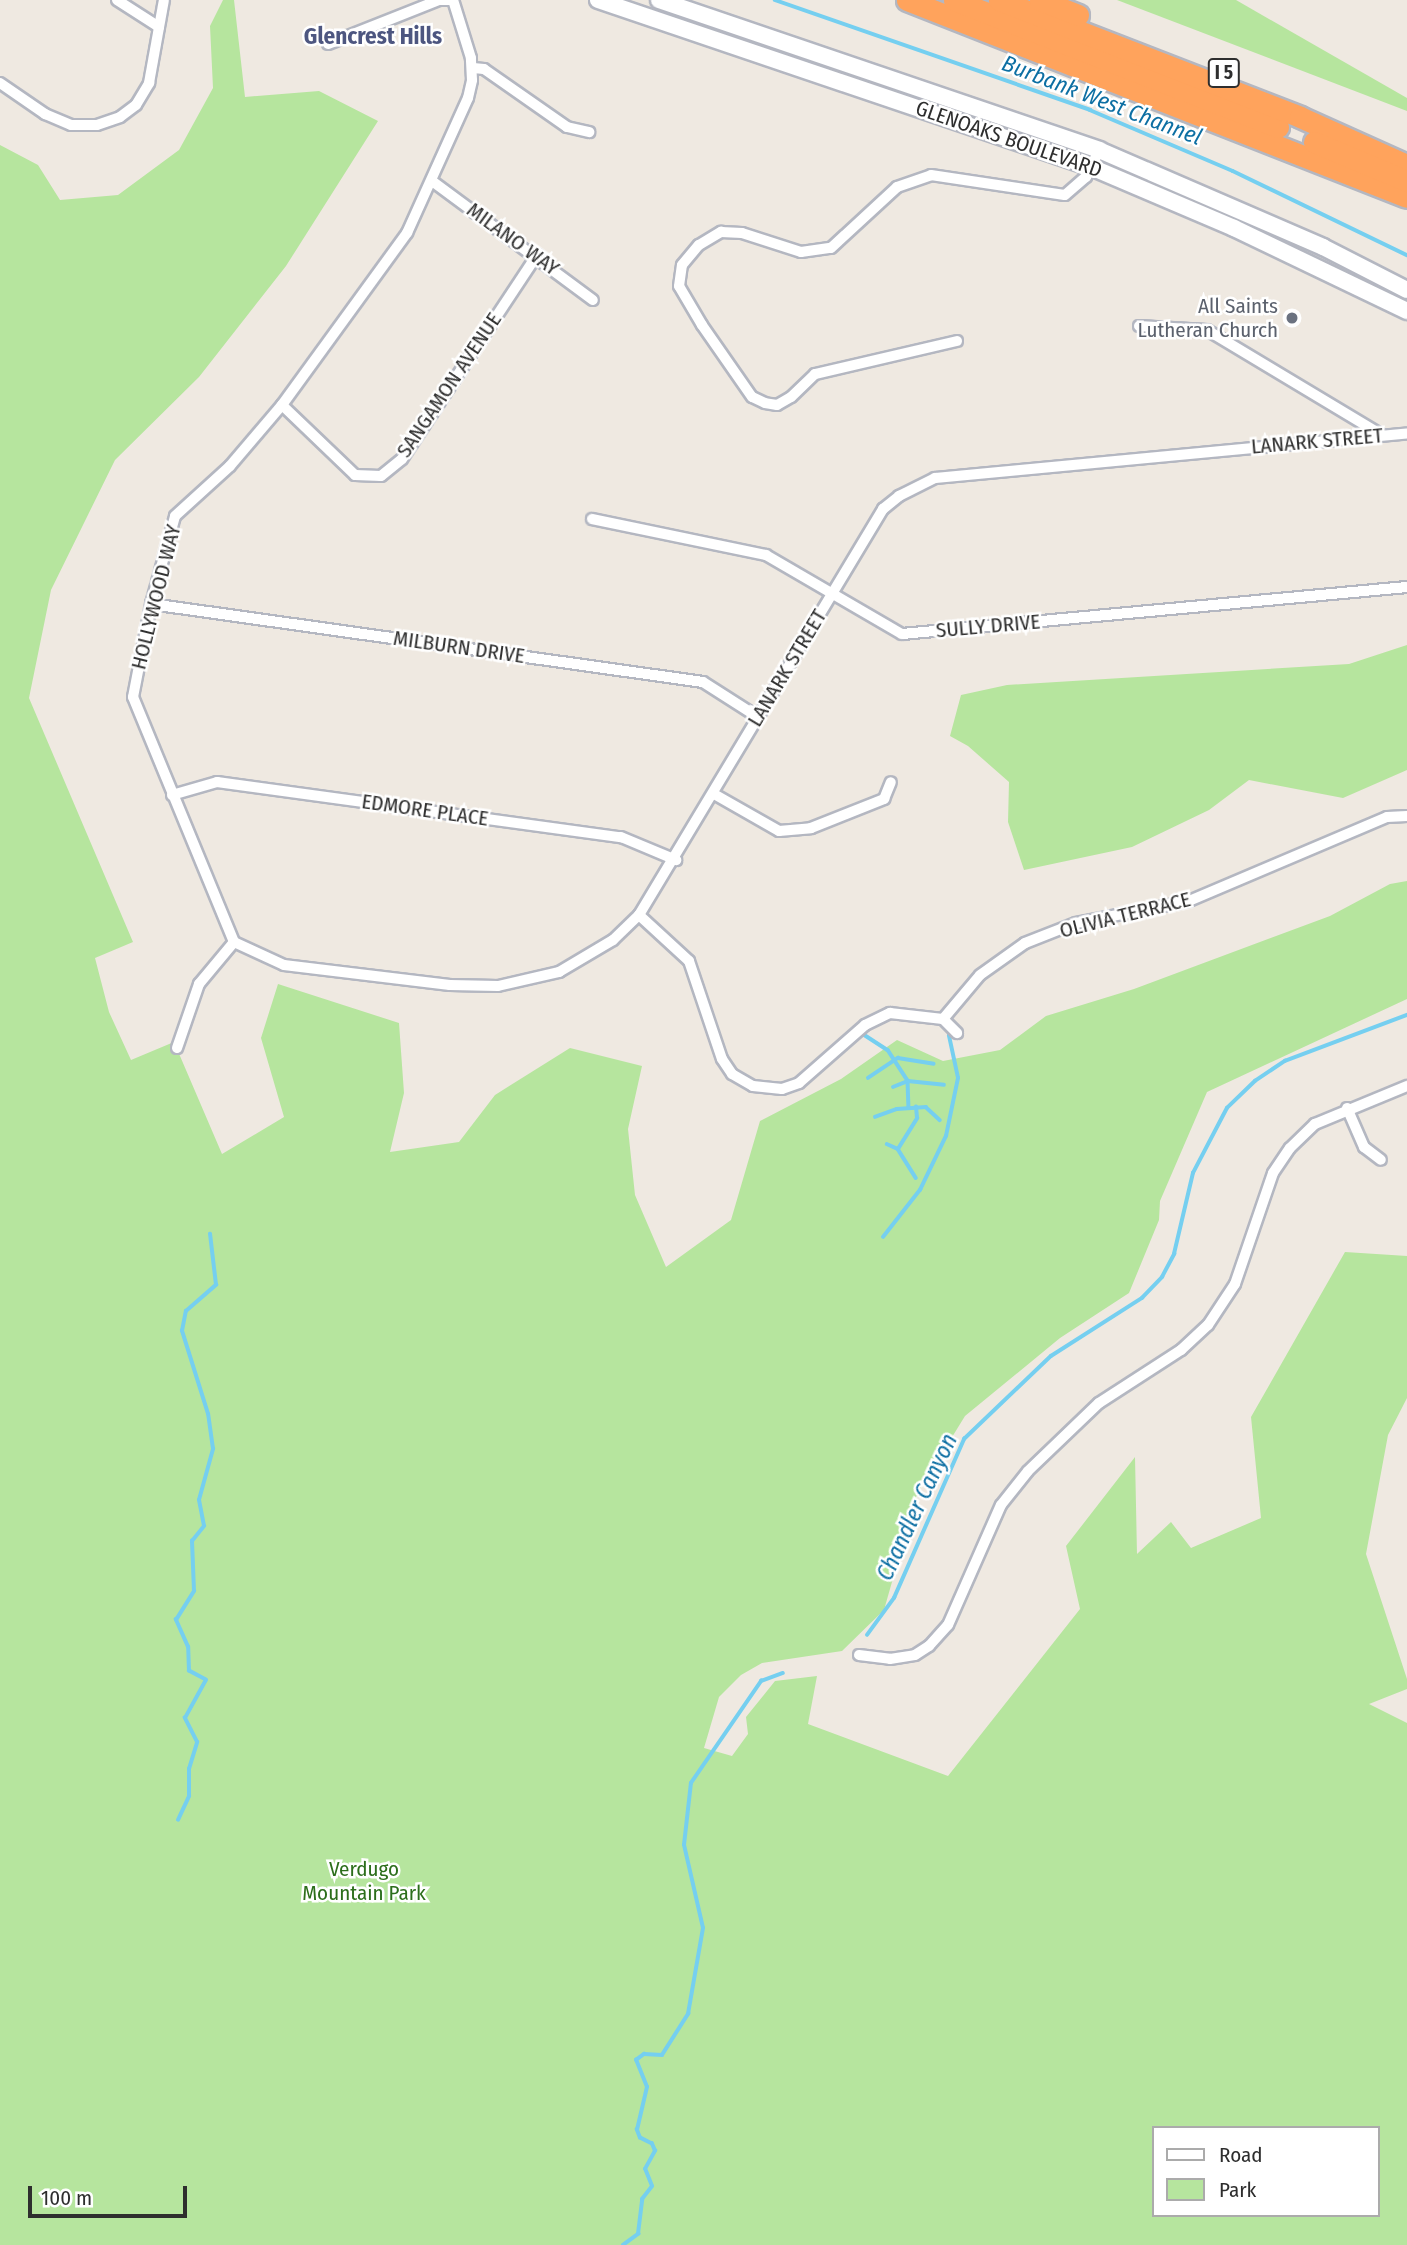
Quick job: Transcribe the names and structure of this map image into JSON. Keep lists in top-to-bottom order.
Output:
{
  "streets": {
    "highway": ["I 5"],
    "main road": ["GLENOAKS BOULEVARD"],
    "street": [
      "MILANO WAY",
      "SANGAMON AVENUE",
      "LANARK STREET",
      "HOLLYWOOD WAY",
      "SULLY DRIVE",
      "MILBURN DRIVE",
      "EDMORE PLACE",
      "OLIVIA TERRACE"
    ]
  },
  "crossings": [
    ["MILANO WAY", "SANGAMON AVENUE"],
    ["MILANO WAY", "HOLLYWOOD WAY"],
    ["SANGAMON AVENUE", "HOLLYWOOD WAY"],
    ["LANARK STREET", "HOLLYWOOD WAY"],
    ["LANARK STREET", "SULLY DRIVE"],
    ["LANARK STREET", "MILBURN DRIVE"],
    ["LANARK STREET", "EDMORE PLACE"],
    ["HOLLYWOOD WAY", "MILBURN DRIVE"],
    ["HOLLYWOOD WAY", "EDMORE PLACE"]
  ],
  "districts": ["Glencrest Hills"],
  "water": ["Burbank West Channel", "Chandler Canyon"],
  "parks": ["Verdugo Mountain Park"],
  "places": ["All Saints Lutheran Church"],
  "legend": ["Road", "Park"],
  "scale_bar": "100 m"
}
